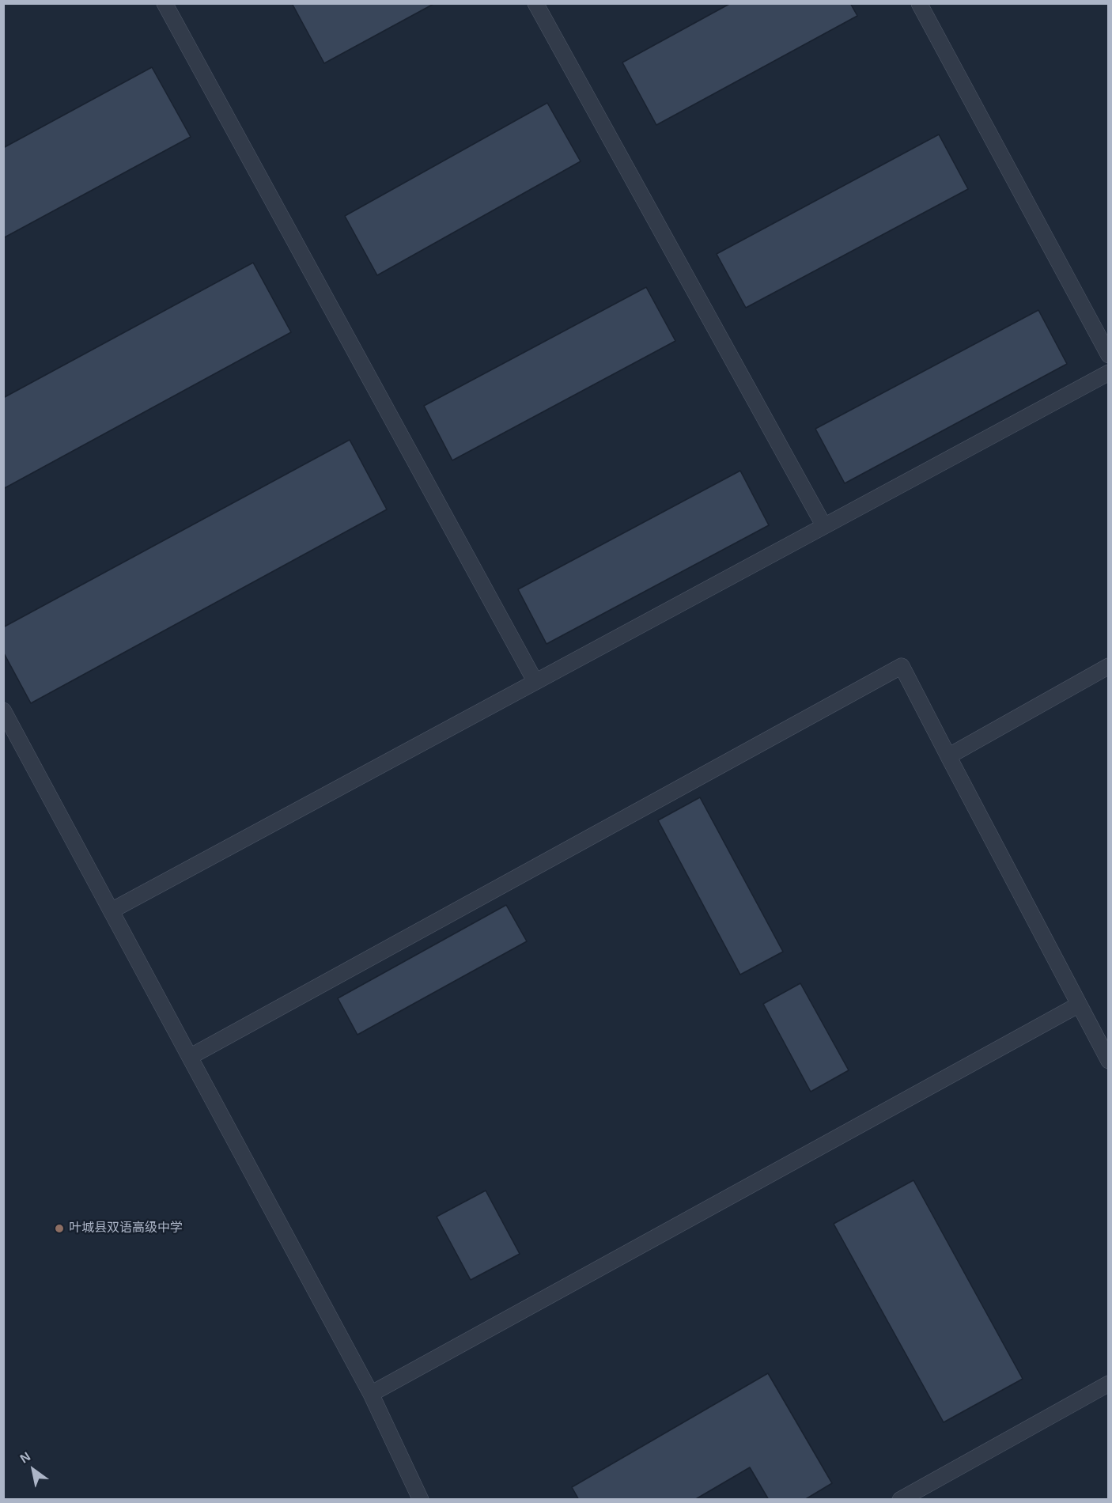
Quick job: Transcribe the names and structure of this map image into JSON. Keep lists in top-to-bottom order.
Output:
{
  "places": ["叶城县双语高级中学"],
  "north": "top left"
}
